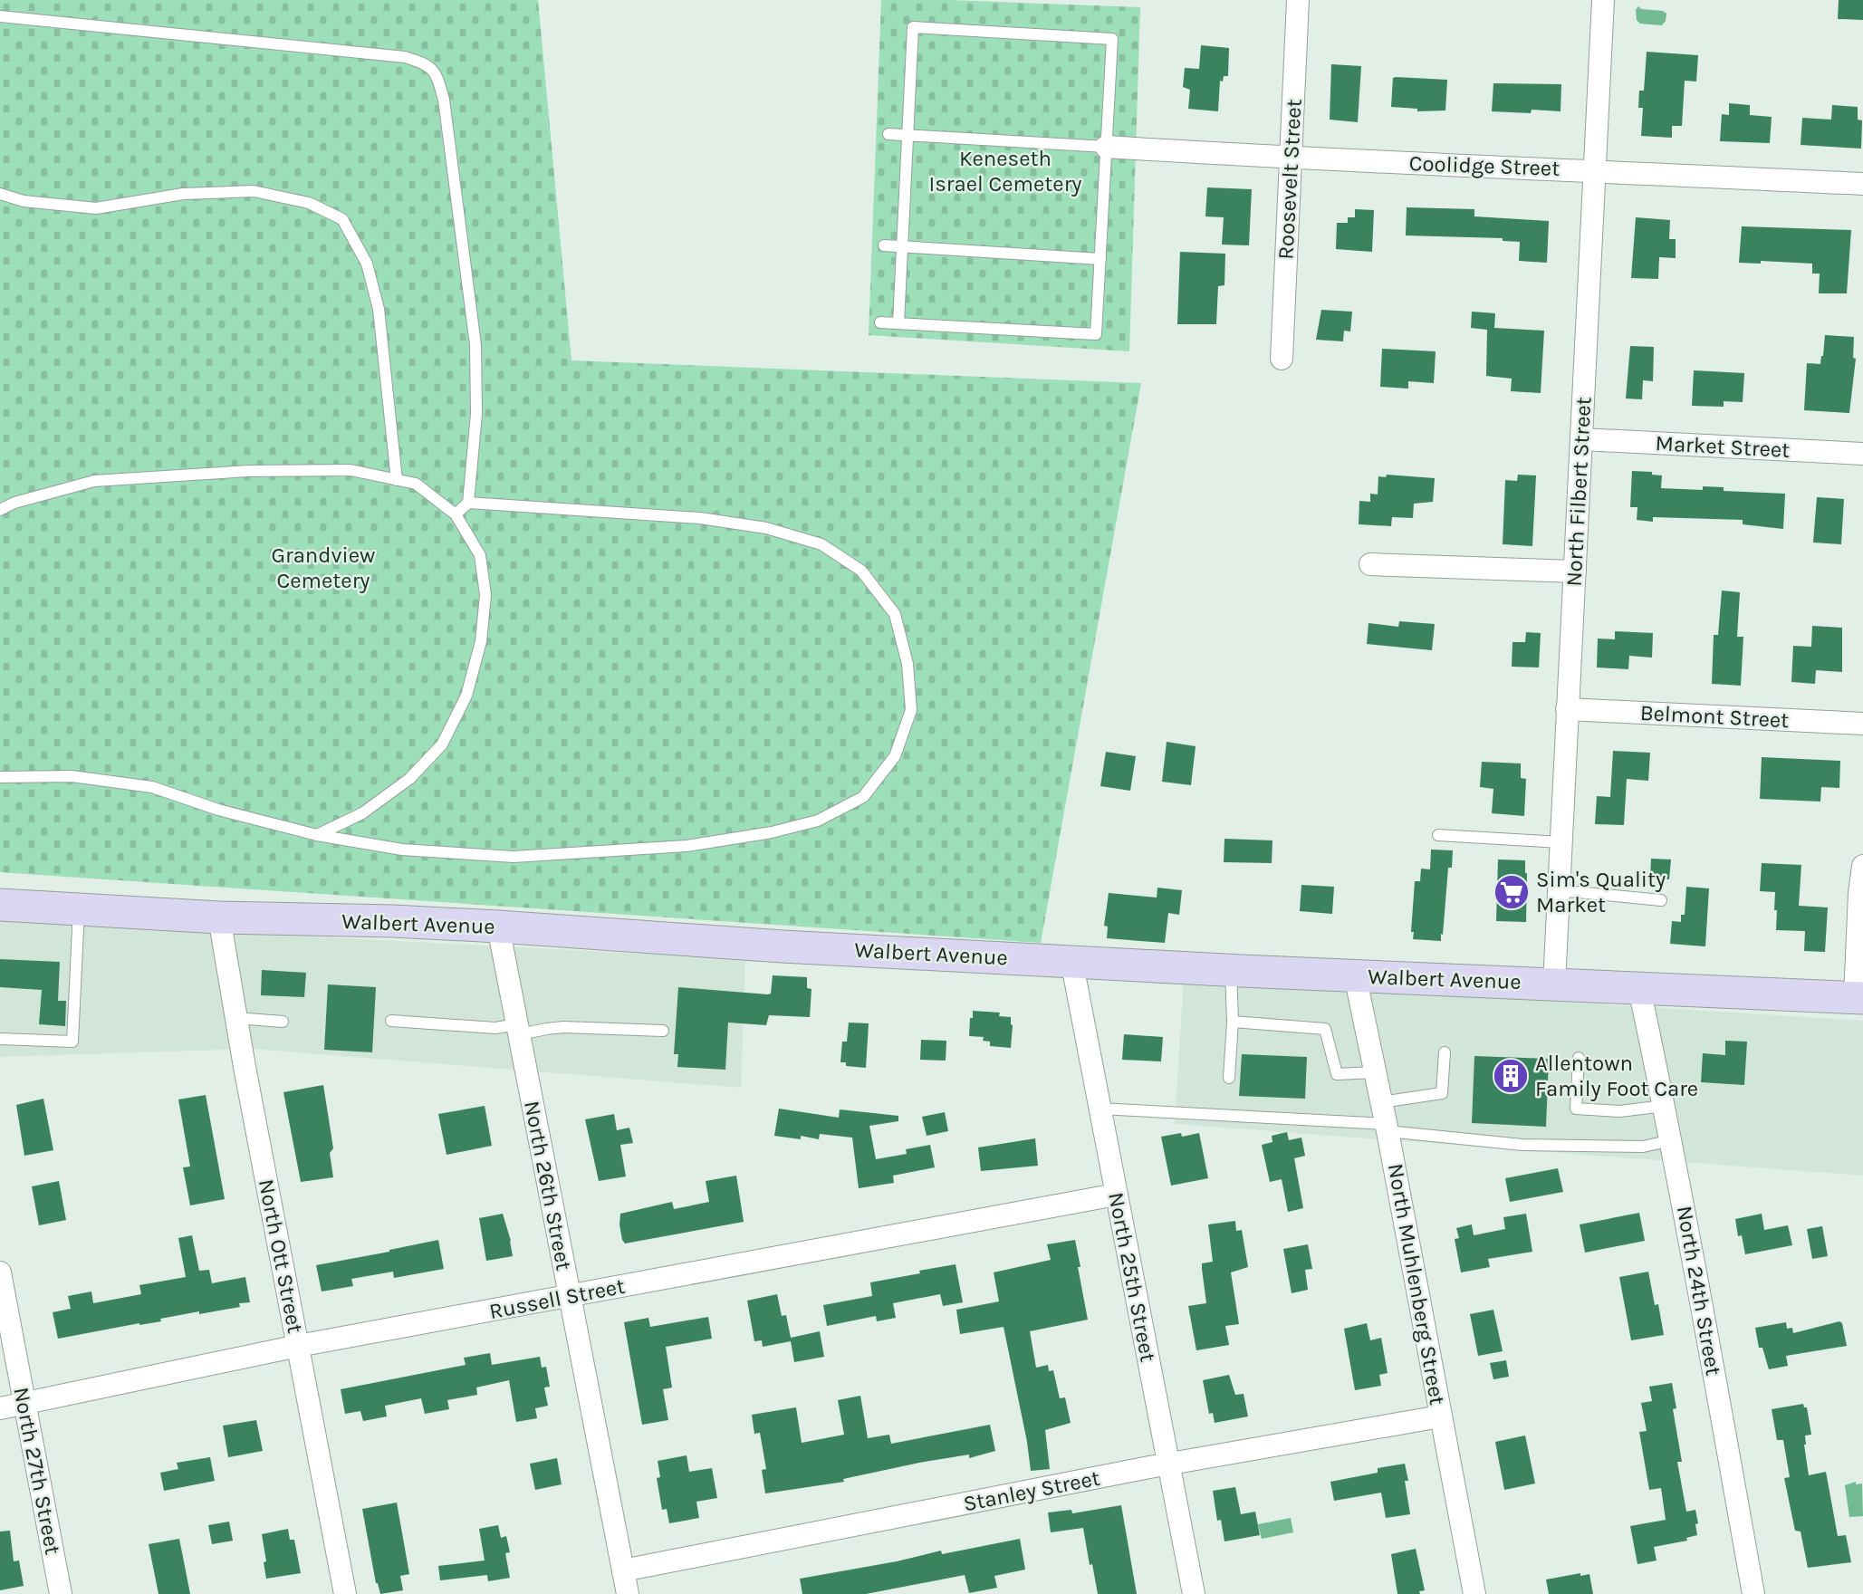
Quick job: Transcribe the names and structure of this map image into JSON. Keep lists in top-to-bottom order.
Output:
{
  "streets": {
    "main road": ["Walbert Avenue"],
    "street": [
      "Coolidge Street",
      "Roosevelt Street",
      "Market Street",
      "North Filbert Street",
      "Belmont Street",
      "North 26th Street",
      "North Ott Street",
      "North 25th Street",
      "North Muhlenberg Street",
      "North 24th Street",
      "Russell Street",
      "North 27th Street",
      "Stanley Street"
    ]
  },
  "crossings": [
    ["Coolidge Street", "Roosevelt Street"],
    ["Coolidge Street", "North Filbert Street"],
    ["Market Street", "North Filbert Street"],
    ["North Filbert Street", "Belmont Street"],
    ["North Filbert Street", "Walbert Avenue"],
    ["Walbert Avenue", "North 26th Street"],
    ["Walbert Avenue", "North Ott Street"],
    ["Walbert Avenue", "North 25th Street"],
    ["Walbert Avenue", "North Muhlenberg Street"],
    ["Walbert Avenue", "North 24th Street"],
    ["North 26th Street", "Russell Street"],
    ["North 26th Street", "Stanley Street"],
    ["North Ott Street", "Russell Street"],
    ["North 25th Street", "Russell Street"],
    ["North 25th Street", "Stanley Street"],
    ["North Muhlenberg Street", "Stanley Street"],
    ["Russell Street", "North 27th Street"]
  ],
  "parks": ["Keneseth Israel Cemetery", "Grandview Cemetery"],
  "places": {
    "supermarket": ["Sim's Quality Market"],
    "building": ["Allentown Family Foot Care"]
  }
}
